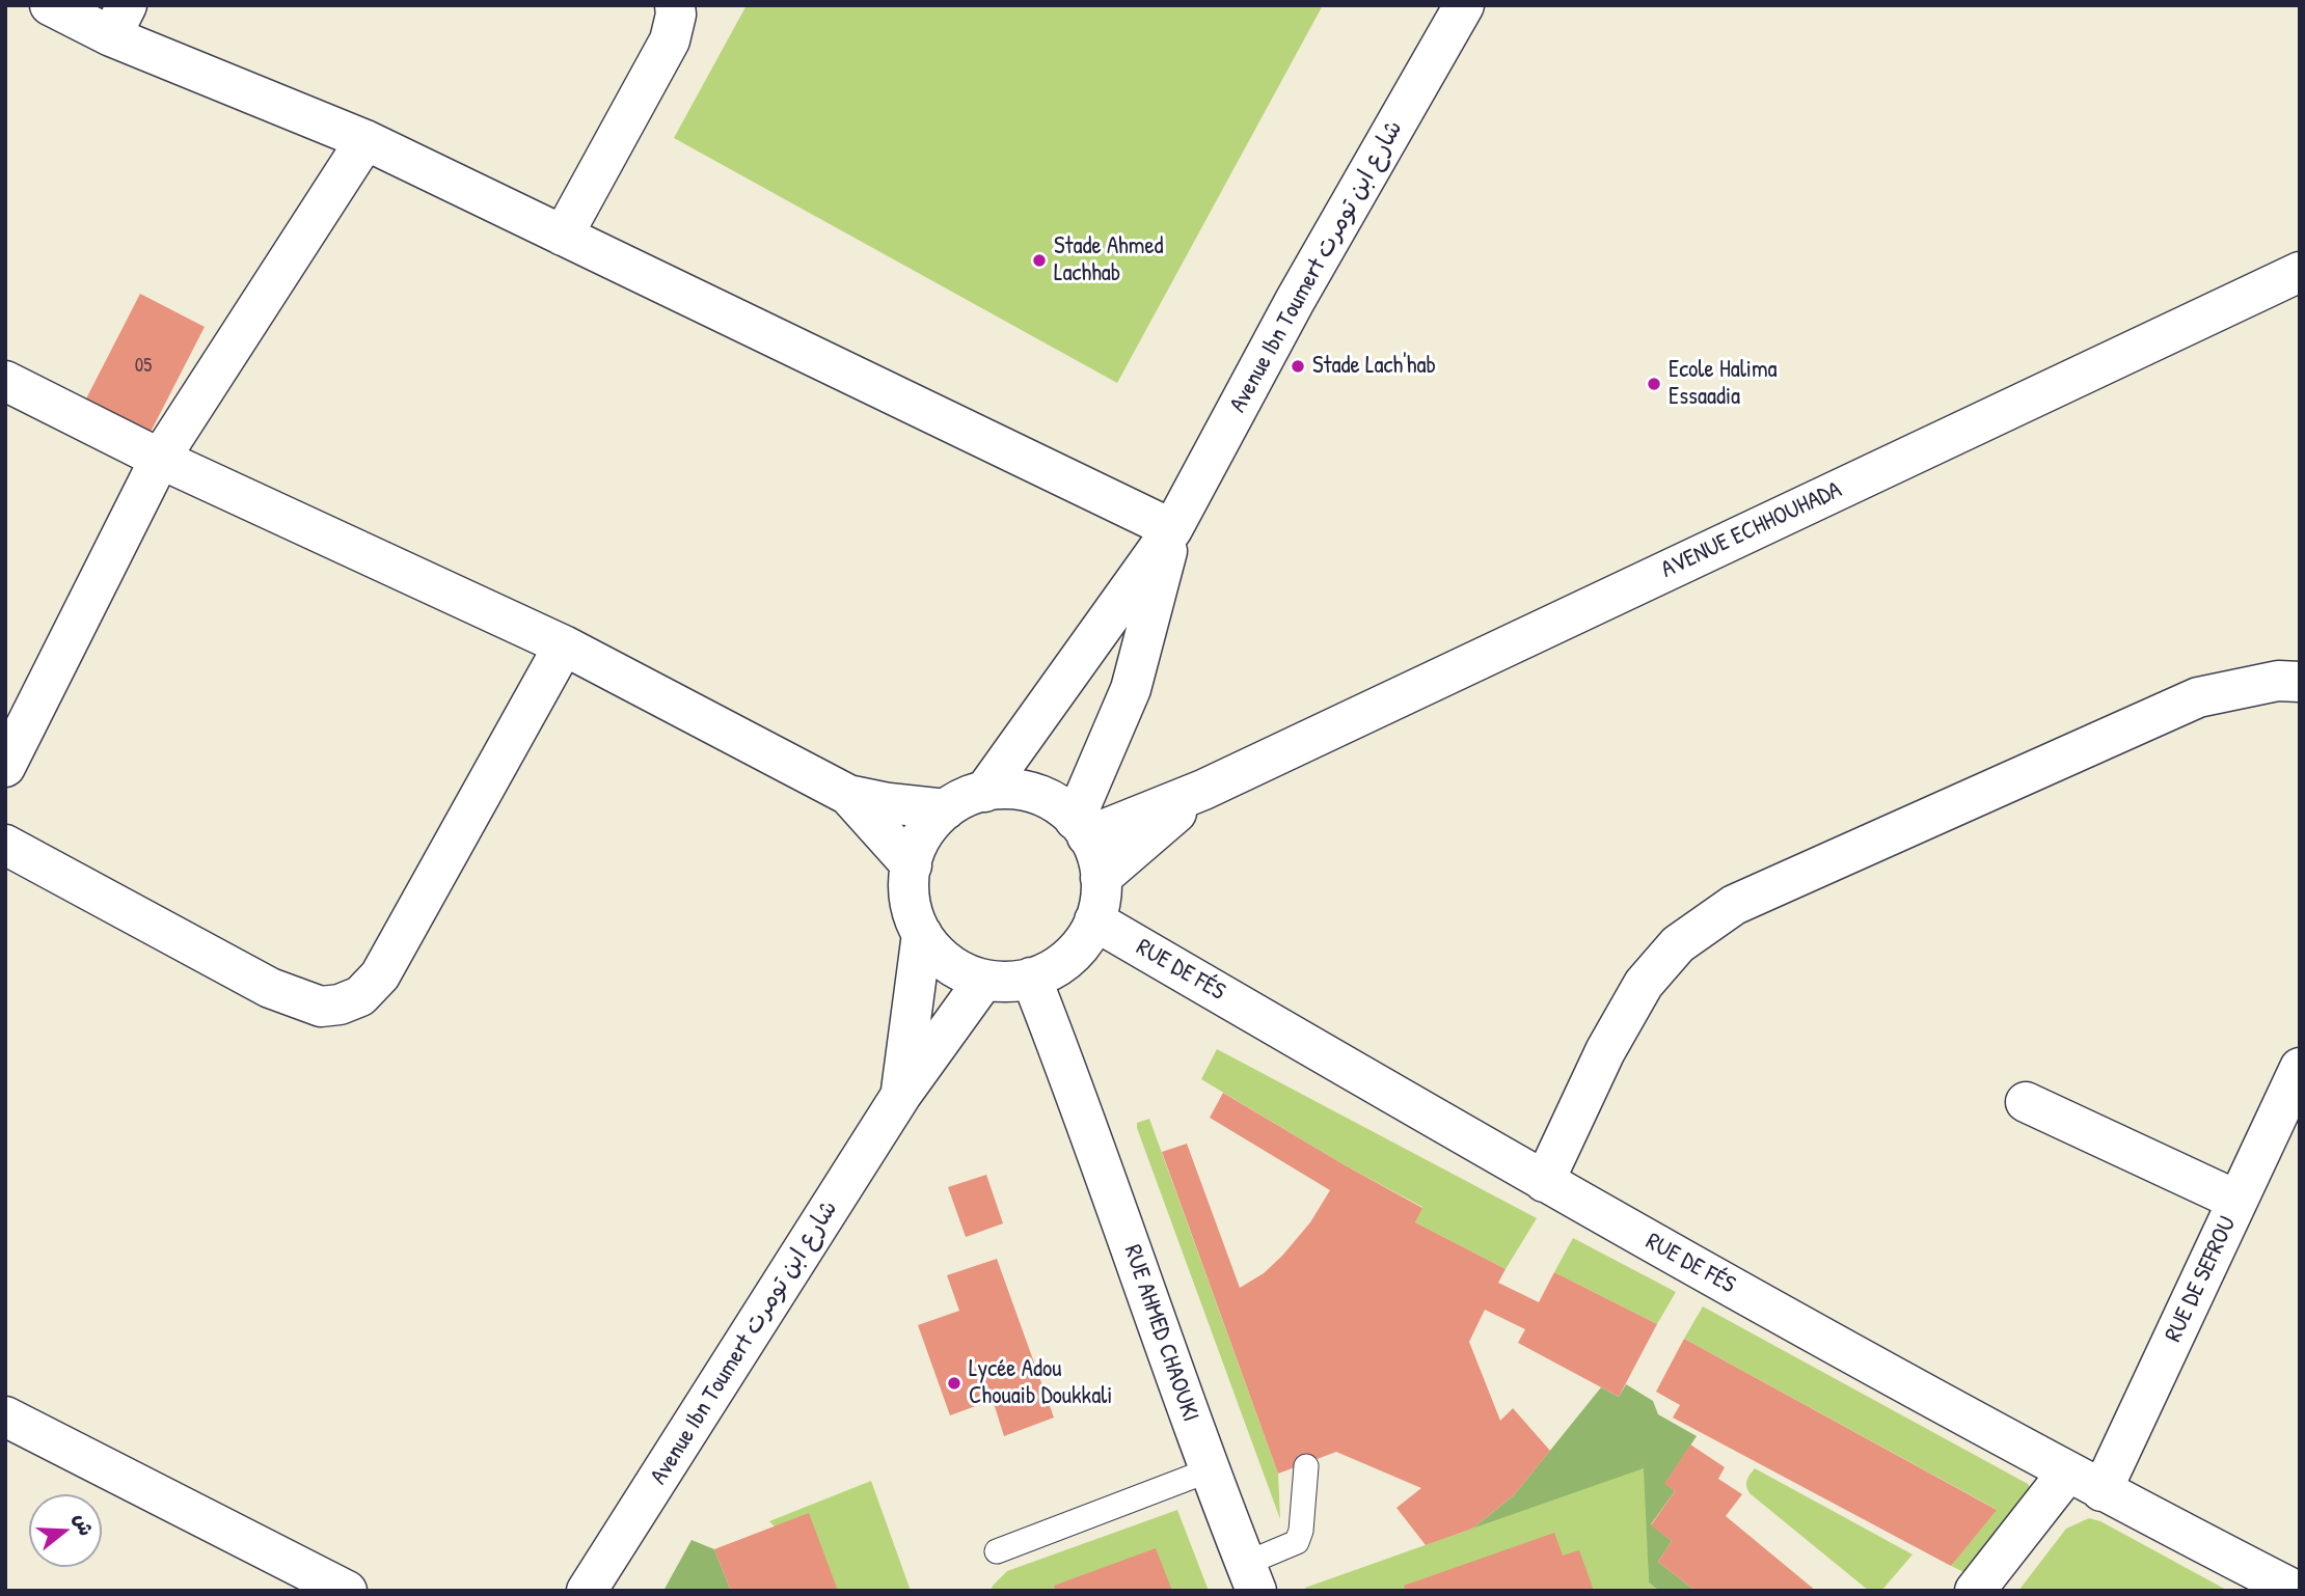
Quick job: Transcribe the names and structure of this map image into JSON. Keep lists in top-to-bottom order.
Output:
{
  "streets": {
    "street": [
      "Avenue Ibn Toumert شارع ابن تومرت",
      "AVENUE ECHHOUHADA",
      "RUE DE FÉS",
      "RUE DE SEFROU",
      "RUE AHMED CHAOUKI"
    ]
  },
  "crossings": [
    ["Avenue Ibn Toumert شارع ابن تومرت", "AVENUE ECHHOUHADA"],
    ["Avenue Ibn Toumert شارع ابن تومرت", "RUE DE FÉS"],
    ["Avenue Ibn Toumert شارع ابن تومرت", "RUE AHMED CHAOUKI"],
    ["AVENUE ECHHOUHADA", "RUE DE FÉS"],
    ["AVENUE ECHHOUHADA", "RUE AHMED CHAOUKI"],
    ["RUE DE FÉS", "RUE DE SEFROU"],
    ["RUE DE FÉS", "RUE AHMED CHAOUKI"]
  ],
  "places": [
    "Stade Ahmed Lachhab",
    "Stade Lach'hab",
    "Ecole Halima Essaadia",
    "Lycée Adou Chouaib Doukkali"
  ],
  "house_numbers": ["05"],
  "north": "right"
}
